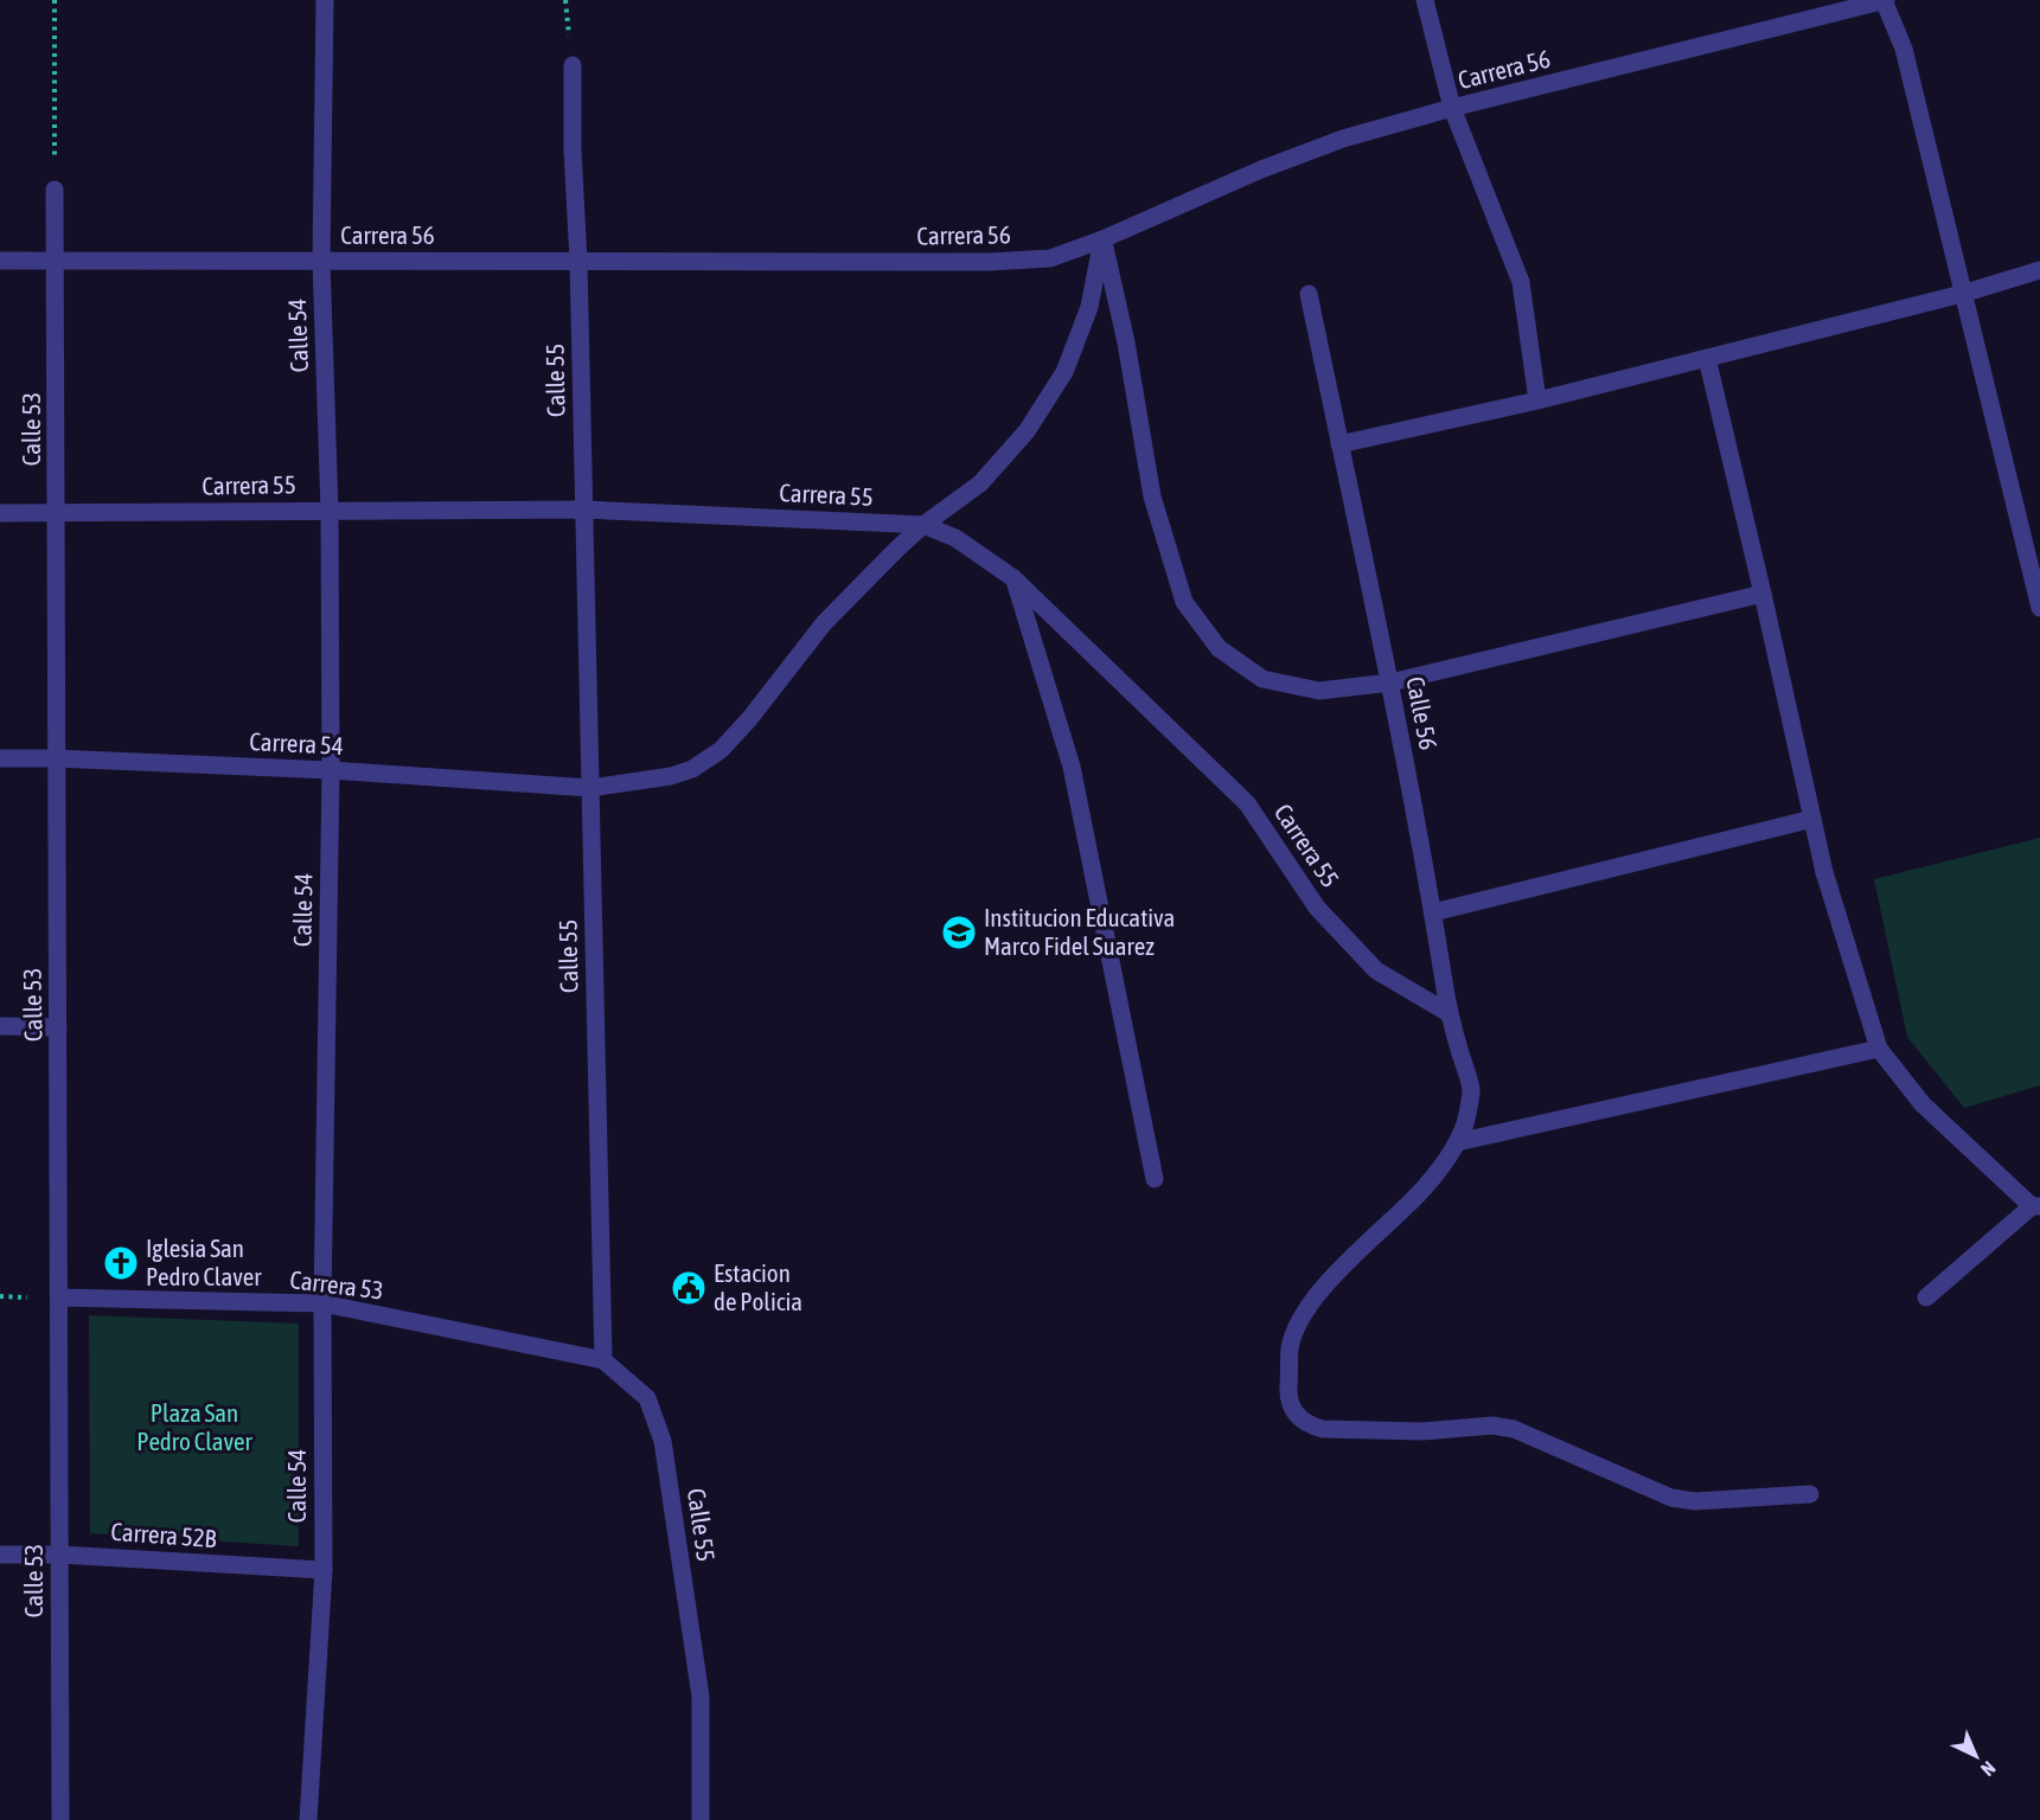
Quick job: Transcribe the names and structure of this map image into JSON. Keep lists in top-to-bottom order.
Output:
{
  "streets": {
    "street": [
      "Carrera 56",
      "Calle 54",
      "Calle 55",
      "Calle 53",
      "Carrera 55",
      "Calle 56",
      "Carrera 54",
      "Carrera 53",
      "Carrera 52B"
    ]
  },
  "crossings": [
    ["Carrera 56", "Calle 54"],
    ["Carrera 56", "Calle 55"],
    ["Carrera 56", "Calle 53"],
    ["Carrera 56", "Carrera 54"],
    ["Calle 54", "Carrera 55"],
    ["Calle 54", "Carrera 54"],
    ["Calle 54", "Carrera 53"],
    ["Calle 54", "Carrera 52B"],
    ["Calle 55", "Carrera 55"],
    ["Calle 55", "Carrera 54"],
    ["Calle 55", "Carrera 53"],
    ["Calle 53", "Carrera 55"],
    ["Calle 53", "Carrera 54"],
    ["Calle 53", "Carrera 53"],
    ["Calle 53", "Carrera 52B"],
    ["Carrera 55", "Calle 56"],
    ["Carrera 55", "Carrera 54"]
  ],
  "parks": ["Plaza San Pedro Claver"],
  "places": {
    "school or university": ["Institucion Educativa Marco Fidel Suarez"],
    "church": ["Iglesia San Pedro Claver"],
    "public building": ["Estacion de Policia"]
  },
  "north": "bottom right"
}
